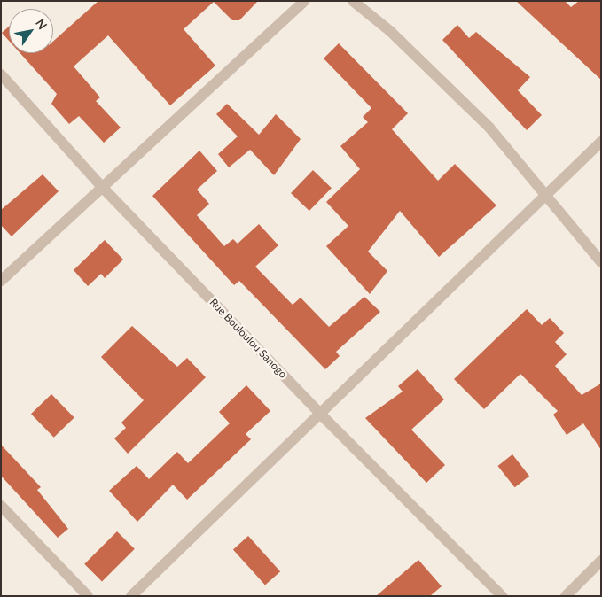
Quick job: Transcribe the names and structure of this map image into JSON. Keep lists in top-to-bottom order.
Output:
{
  "streets": {
    "street": ["Rue Bouloulou Sanogo"]
  },
  "north": "top right"
}
